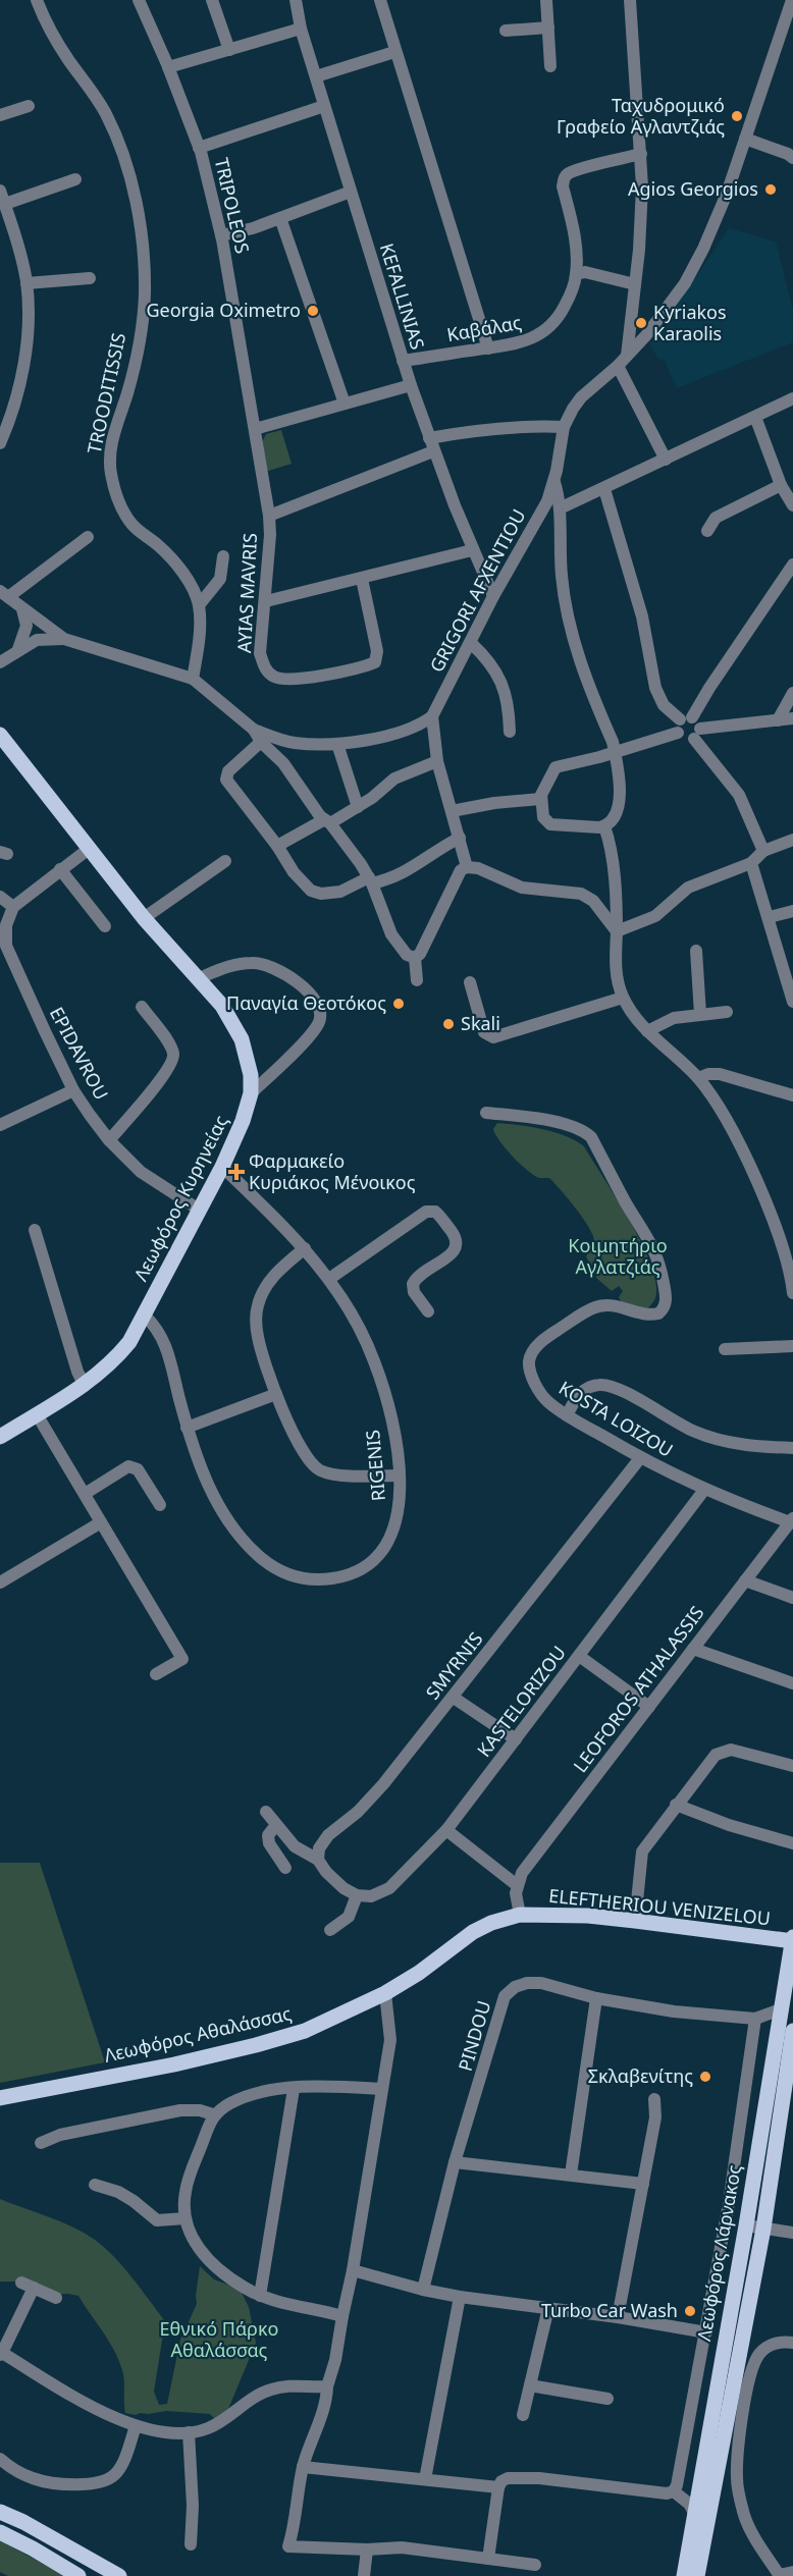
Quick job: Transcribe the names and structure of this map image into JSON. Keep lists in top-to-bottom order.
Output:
{
  "streets": {
    "main road": [
      "Λεωφόρος Κυρηνείας",
      "ELEFTHERIOU VENIZELOU",
      "Λεωφόρος Αθαλάσσας",
      "Λεωφόρος Λάρνακος"
    ],
    "street": [
      "TRIPOLEOS",
      "KEFALLINIAS",
      "Καβάλας",
      "TROODITISSIS",
      "GRIGORI AFXENTIOU",
      "AYIAS MAVRIS",
      "EPIDAVROU",
      "KOSTA LOIZOU",
      "RIGENIS",
      "SMYRNIS",
      "LEOFOROS ATHALASSIS",
      "KASTELORIZOU",
      "PINDOU"
    ]
  },
  "crossings": [
    ["TRIPOLEOS", "AYIAS MAVRIS"],
    ["KEFALLINIAS", "Καβάλας"],
    ["KEFALLINIAS", "GRIGORI AFXENTIOU"],
    ["EPIDAVROU", "Λεωφόρος Κυρηνείας"],
    ["Λεωφόρος Κυρηνείας", "RIGENIS"],
    ["KOSTA LOIZOU", "SMYRNIS"],
    ["KOSTA LOIZOU", "LEOFOROS ATHALASSIS"],
    ["KOSTA LOIZOU", "KASTELORIZOU"],
    ["ELEFTHERIOU VENIZELOU", "Λεωφόρος Αθαλάσσας"],
    ["ELEFTHERIOU VENIZELOU", "Λεωφόρος Λάρνακος"],
    ["PINDOU", "Λεωφόρος Λάρνακος"]
  ],
  "parks": ["Κοιμητήριο Αγλατζιάς", "Εθνικό Πάρκο Αθαλάσσας"],
  "places": {
    "other": [
      "Ταχυδρομικό Γραφείο Αγλαντζιάς",
      "Agios Georgios",
      "Georgia Oximetro",
      "Kyriakos Karaolis",
      "Παναγία Θεοτόκος",
      "Skali",
      "Σκλαβενίτης",
      "Turbo Car Wash"
    ],
    "health": ["Φαρμακείο Κυριάκος Μένοικος"]
  }
}
